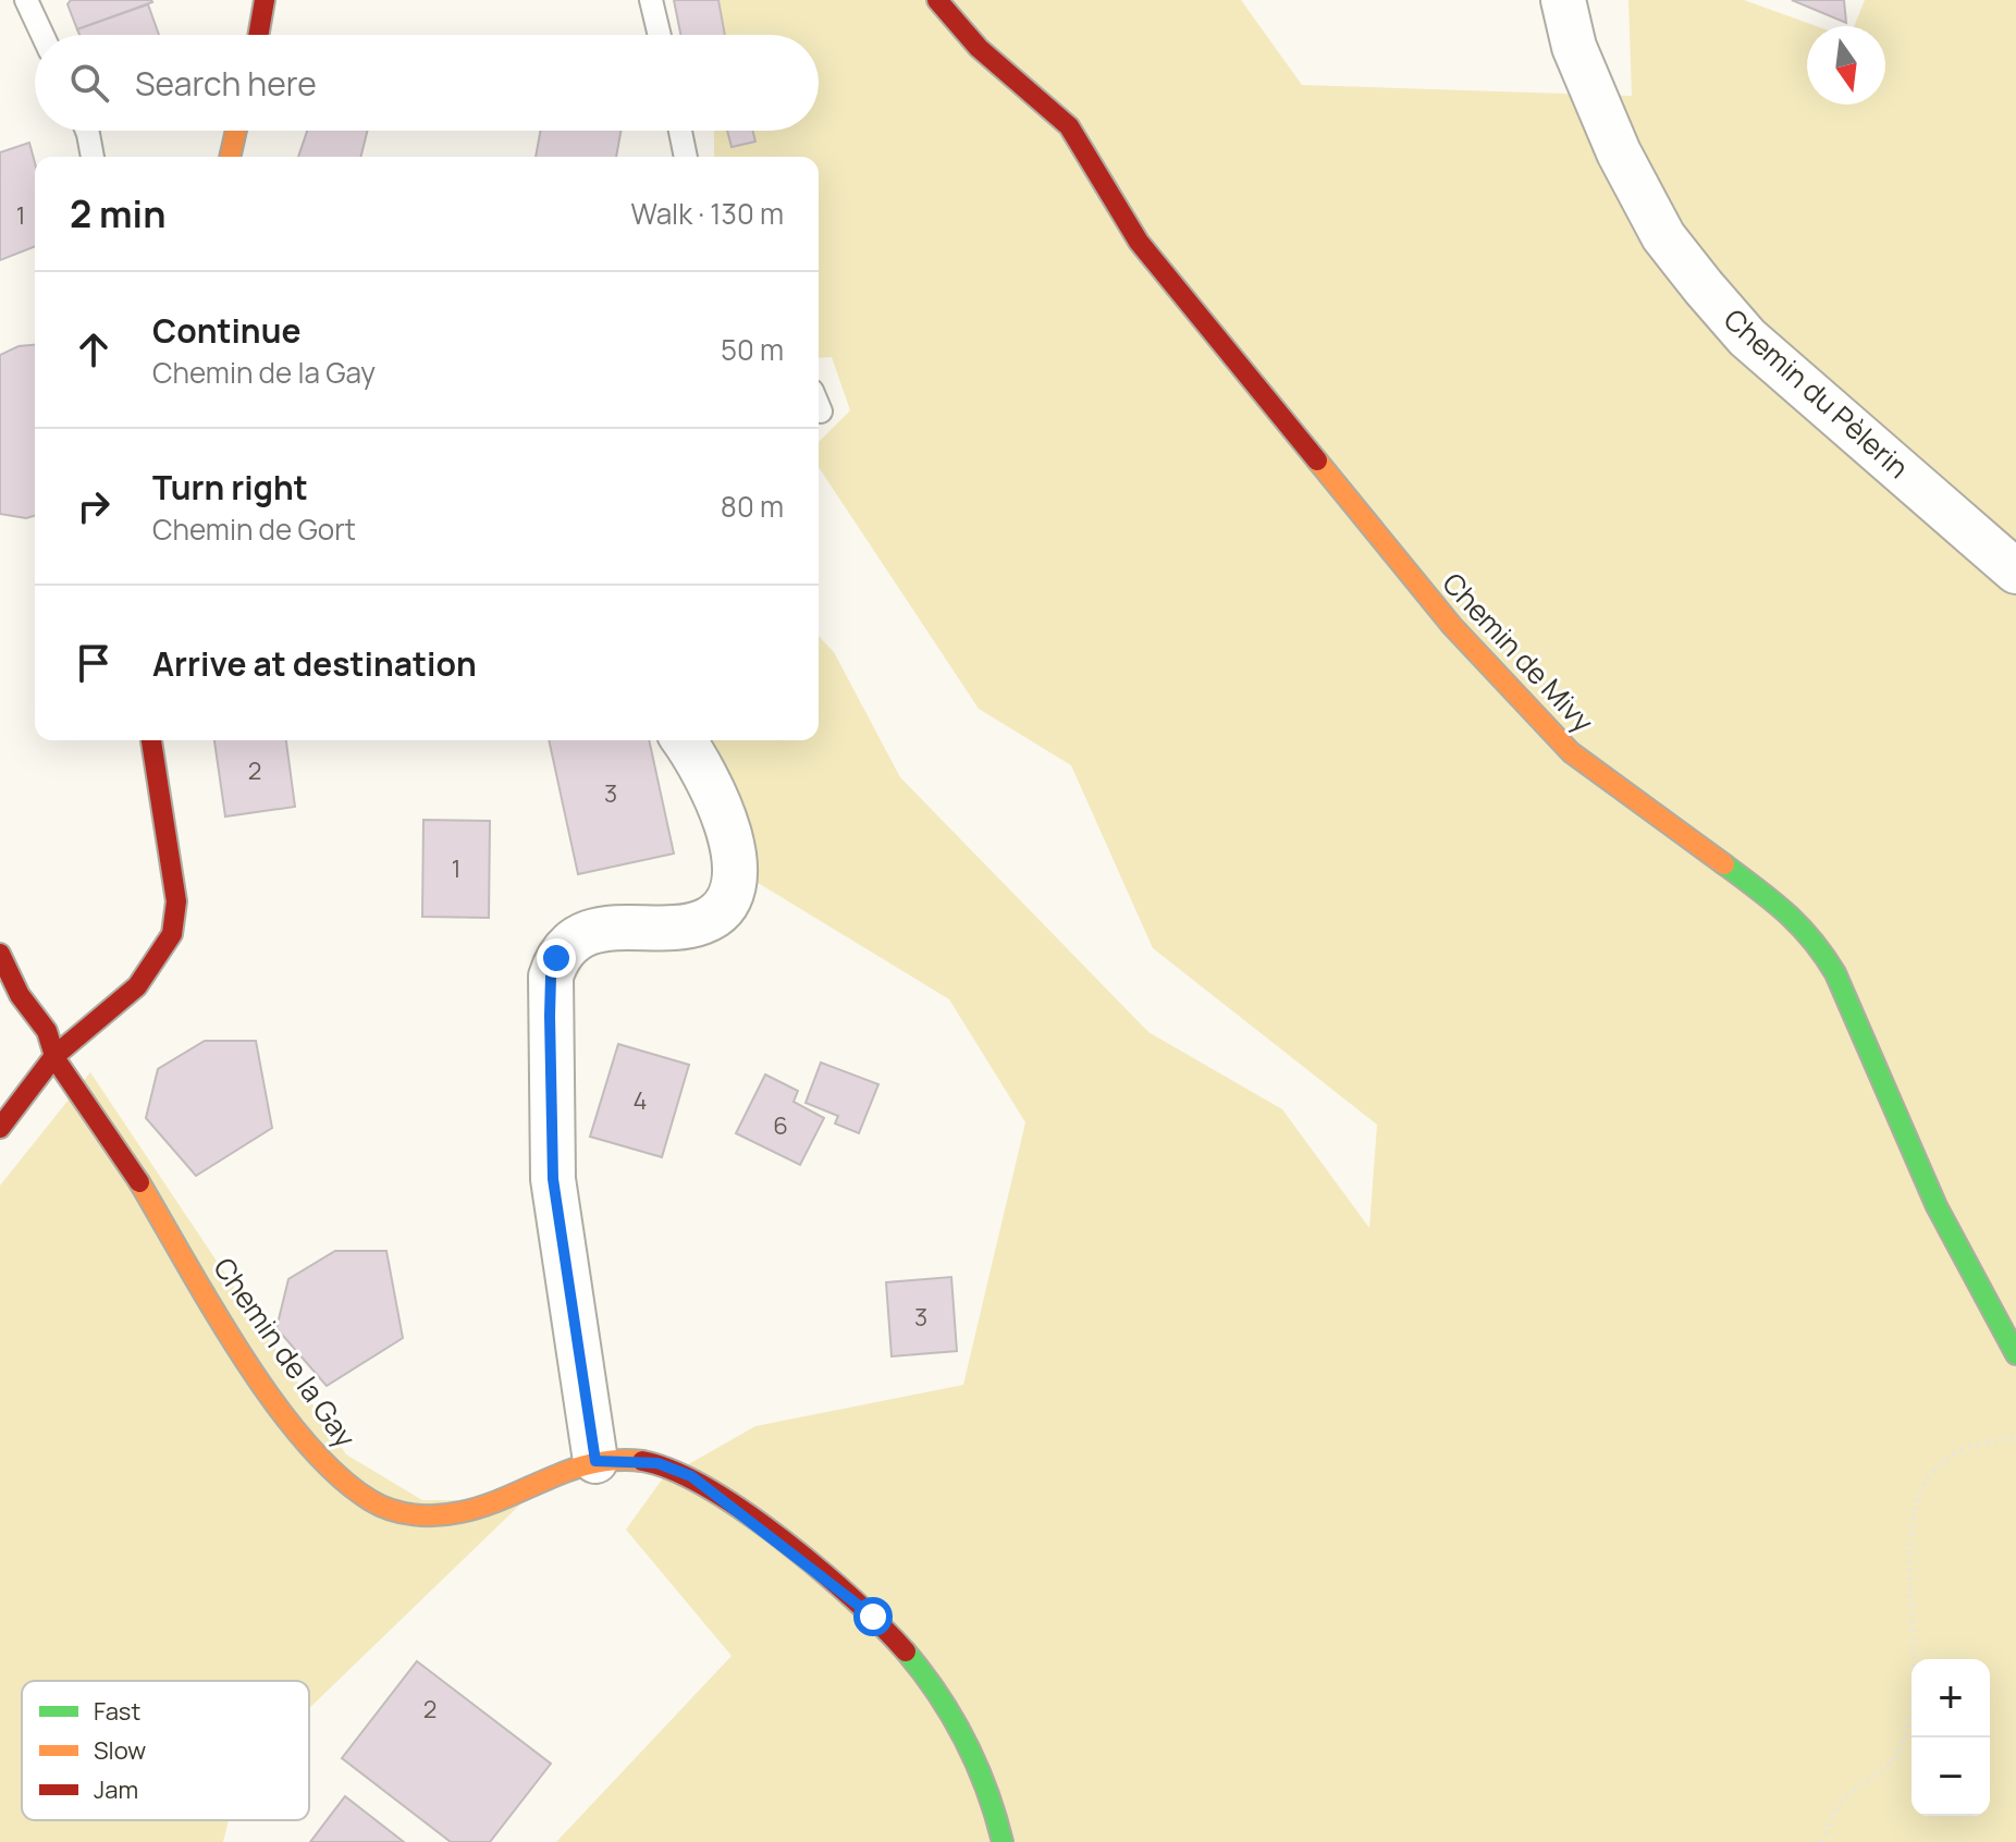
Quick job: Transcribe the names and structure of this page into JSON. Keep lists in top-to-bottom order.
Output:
{
  "streets": {
    "street": ["Chemin du Pèlerin", "Chemin de Mivy", "Chemin de la Gay"]
  },
  "house_numbers": [
    "1",
    "2",
    "3",
    "1",
    "4",
    "6",
    "3",
    "2"
  ],
  "legend": ["Fast", "Slow", "Jam"],
  "north": "bottom",
  "page": {
    "search": "Search here",
    "heading": ["2 min", "Walk · 130 m"],
    "list": [
      ["Continue", "Chemin de la Gay", "50 m"],
      ["Turn right", "Chemin de Gort", "80 m"],
      "Arrive at destination"
    ],
    "map_buttons": ["+", "−"]
  }
}
